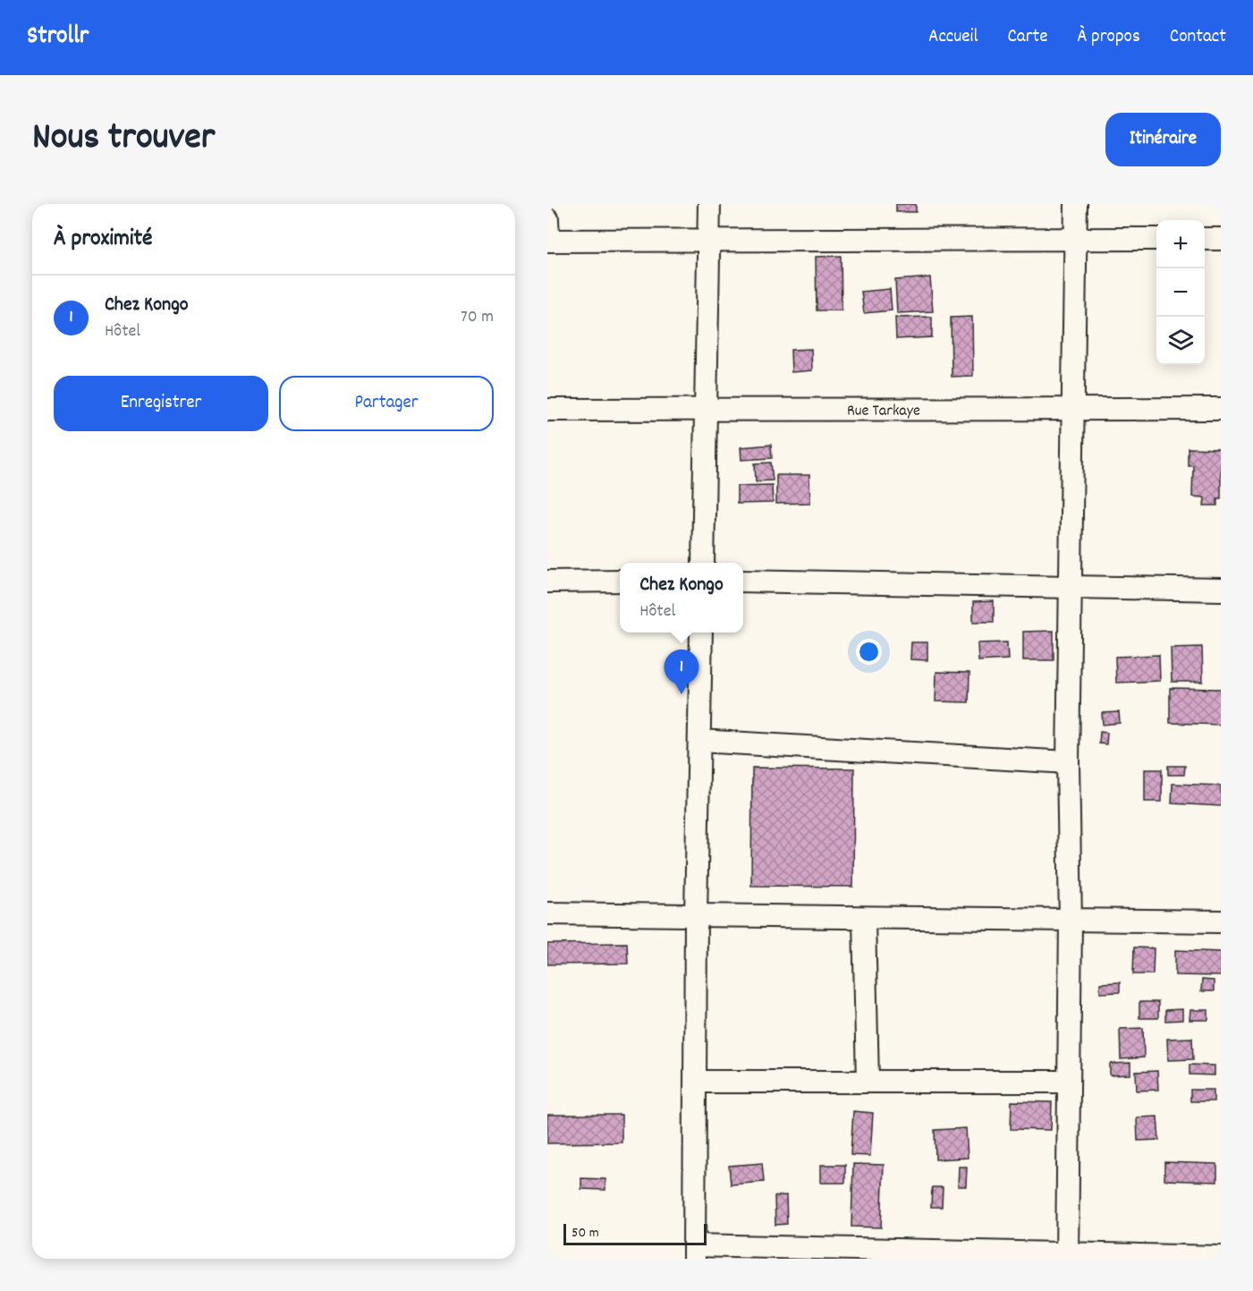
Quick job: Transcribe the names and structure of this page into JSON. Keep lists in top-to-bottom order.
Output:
{
  "streets": {
    "street": ["Rue Tarkaye"]
  },
  "scale_bar": "50 m",
  "page": {
    "header": "Strollr",
    "nav": [
      "Accueil",
      "Carte",
      "À propos",
      "Contact"
    ],
    "title": "Nous trouver",
    "buttons": [
      "Itinéraire",
      ["Enregistrer", "Partager"]
    ],
    "heading": "À proximité",
    "map_buttons": ["+", "−"],
    "list": [
      {
        "mark": "1",
        "name": "Chez Kongo",
        "note": "Hôtel",
        "value": "70 m"
      }
    ],
    "popup": ["Chez Kongo", "Hôtel"],
    "pins": "1",
    "scale": "50 m"
  }
}
